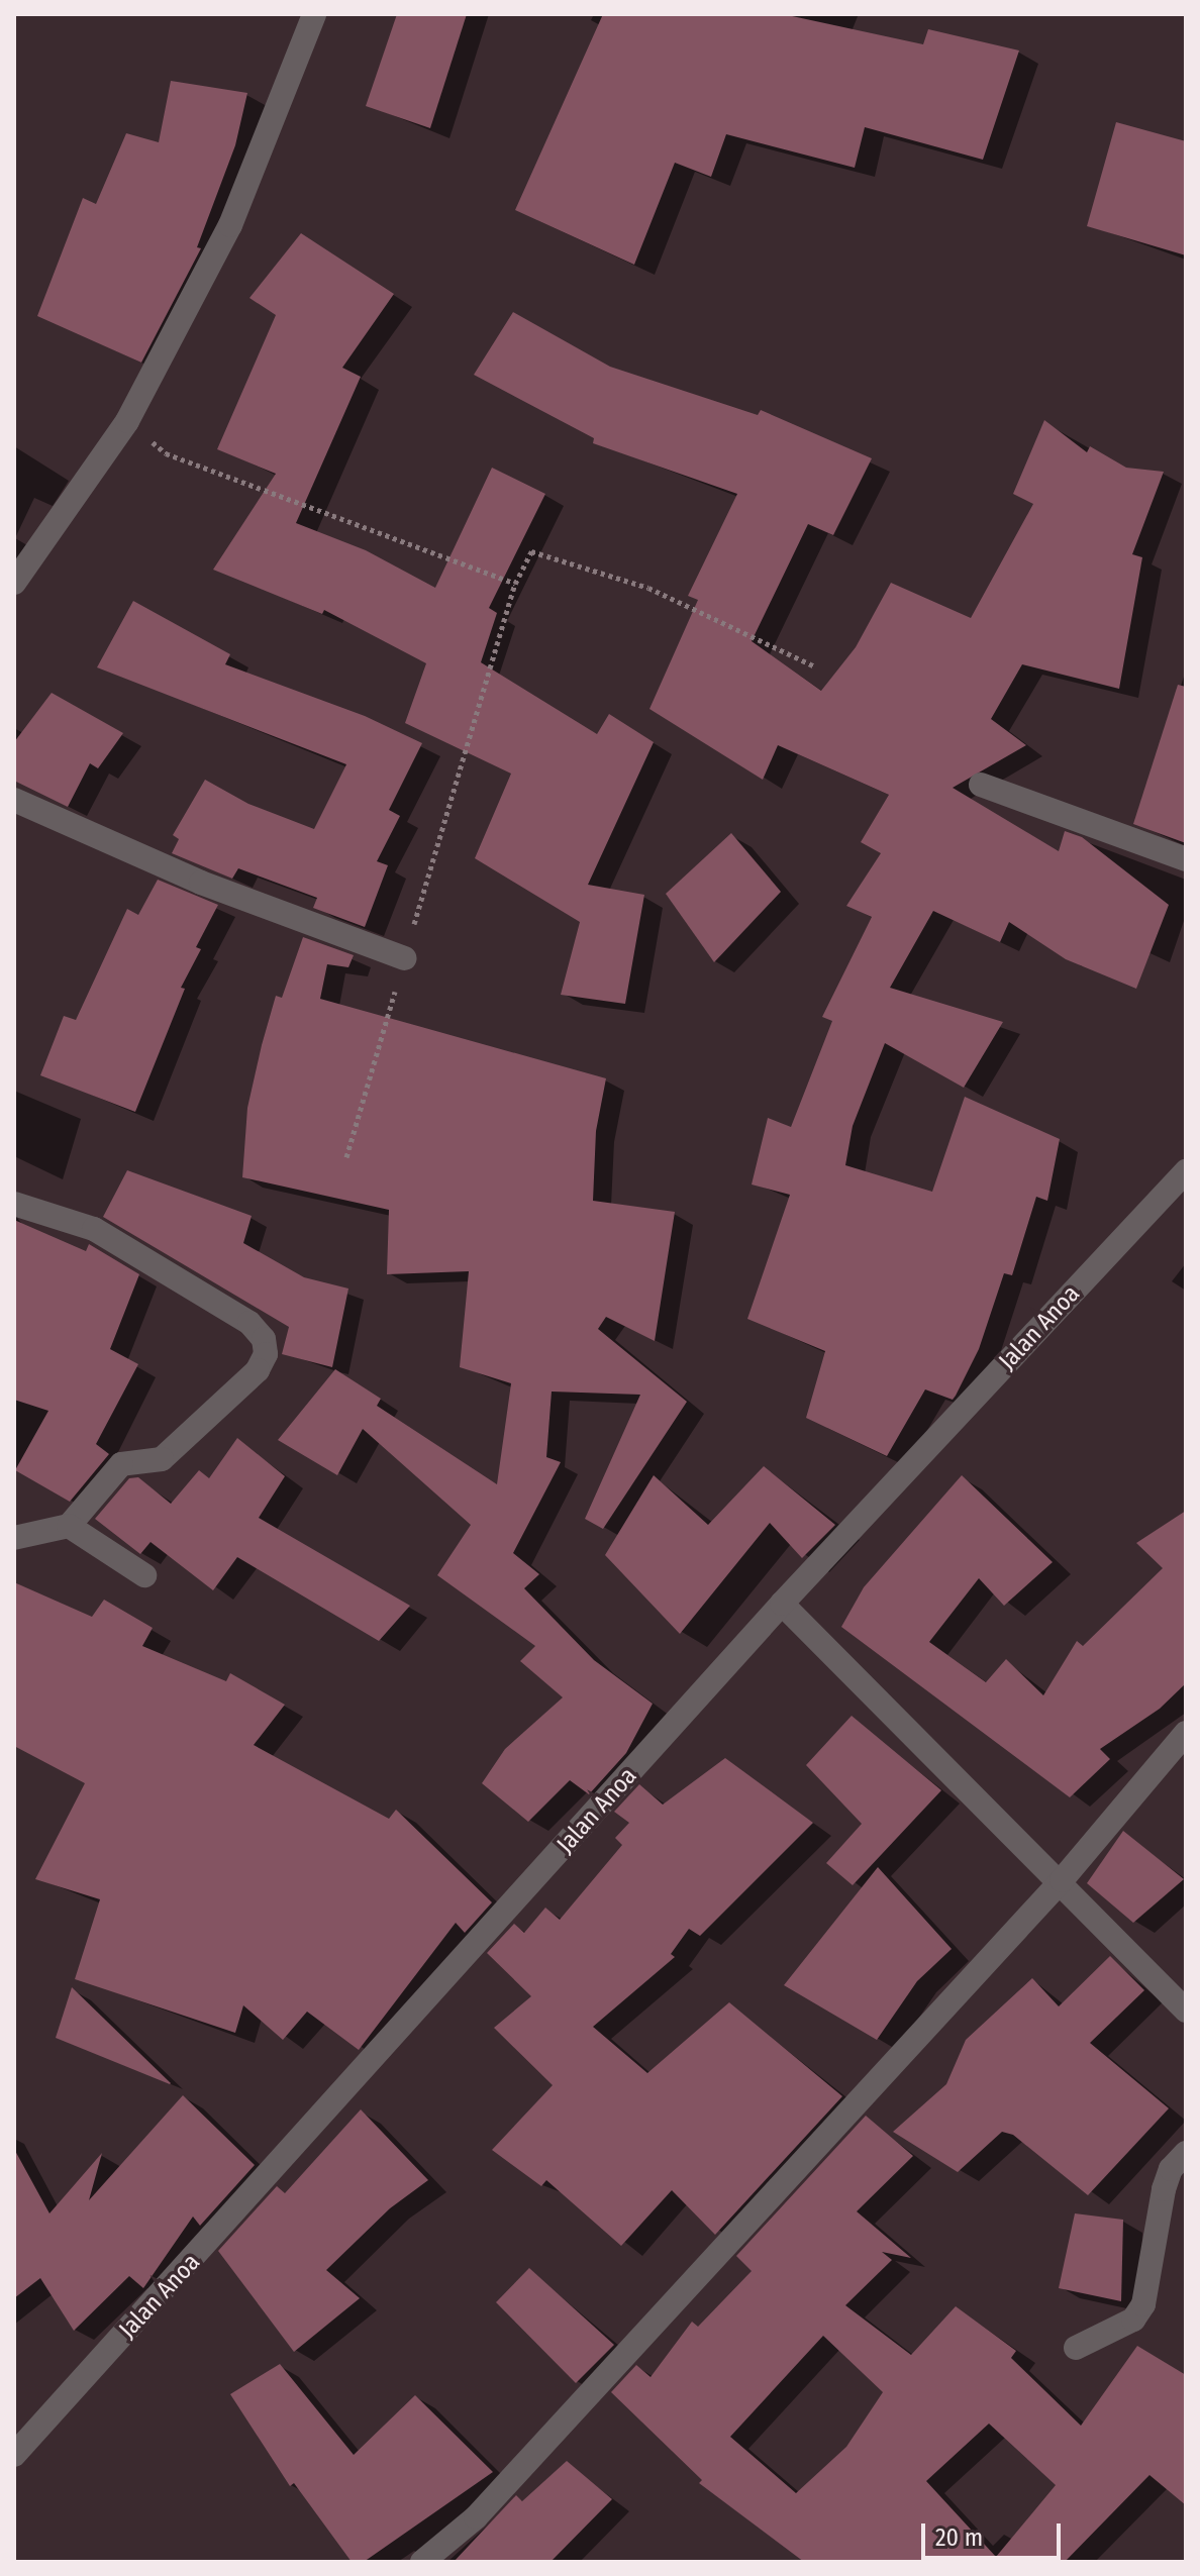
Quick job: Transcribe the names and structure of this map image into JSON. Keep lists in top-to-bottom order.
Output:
{
  "streets": {
    "street": ["Jalan Anoa"]
  },
  "scale_bar": "20 m"
}
